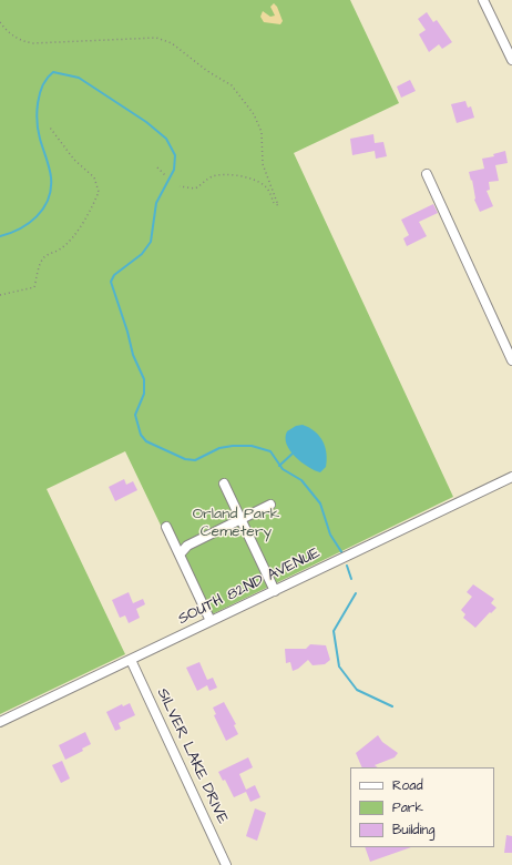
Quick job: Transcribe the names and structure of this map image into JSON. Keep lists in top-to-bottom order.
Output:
{
  "streets": {
    "street": ["SOUTH 82ND AVENUE", "SILVER LAKE DRIVE"]
  },
  "crossings": [
    ["SOUTH 82ND AVENUE", "SILVER LAKE DRIVE"]
  ],
  "parks": ["Orland Park Cemetery"],
  "legend": ["Road", "Park", "Building"]
}
